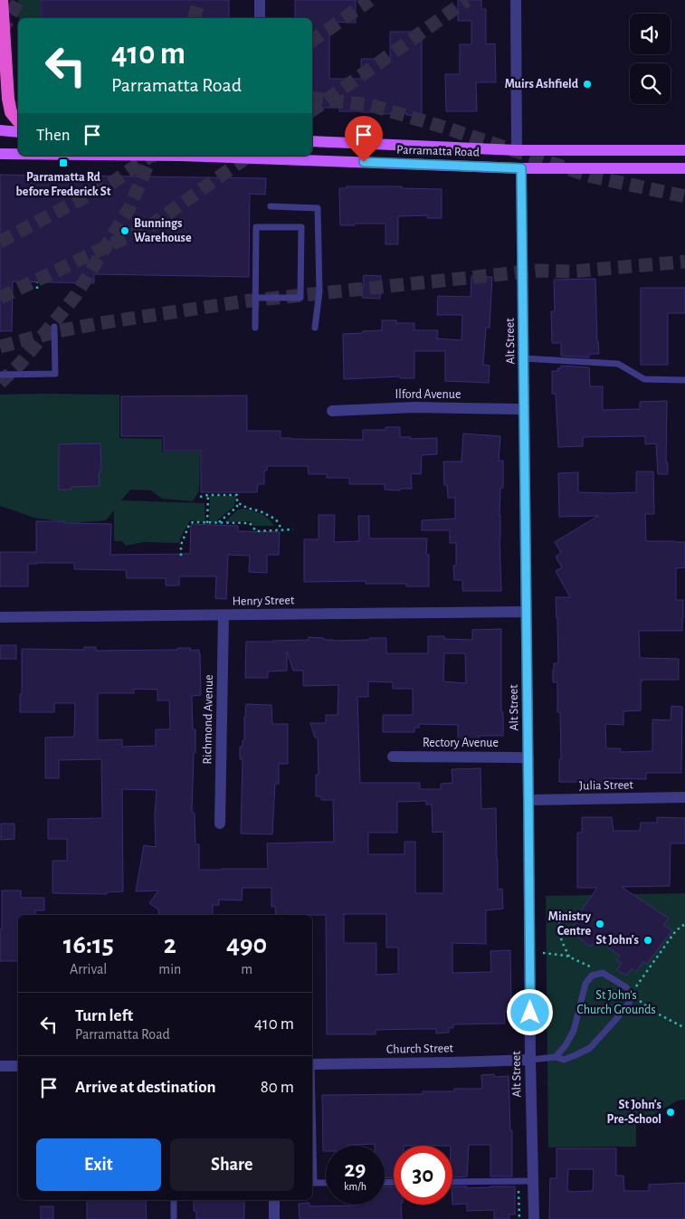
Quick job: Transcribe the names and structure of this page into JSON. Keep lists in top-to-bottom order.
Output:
{
  "streets": {
    "main road": ["Parramatta Road"],
    "street": [
      "Alt Street",
      "Ilford Avenue",
      "Henry Street",
      "Richmond Avenue",
      "Rectory Avenue",
      "Julia Street",
      "Church Street"
    ]
  },
  "crossings": [
    ["Parramatta Road", "Alt Street"],
    ["Alt Street", "Ilford Avenue"],
    ["Alt Street", "Henry Street"],
    ["Alt Street", "Rectory Avenue"],
    ["Alt Street", "Julia Street"],
    ["Alt Street", "Church Street"],
    ["Henry Street", "Richmond Avenue"]
  ],
  "parks": ["St John's Church Grounds"],
  "places": {
    "other": [
      "Muirs Ashfield",
      "Bunnings Warehouse",
      "Ministry Centre",
      "St John's",
      "St John's Pre-School"
    ],
    "transit": ["Parramatta Rd before Frederick St"]
  },
  "page": {
    "turn": ["410 m", "Parramatta Road"],
    "then": "Then",
    "eta": [
      "16:15",
      "Arrival",
      "2",
      "min",
      "490",
      "m"
    ],
    "list": [
      {
        "name": "Turn left",
        "note": "Parramatta Road",
        "value": "410 m"
      },
      {
        "name": "Arrive at destination",
        "value": "80 m"
      }
    ],
    "buttons": ["Exit", "Share"],
    "speed": "29 km/h",
    "limit": "30"
  }
}
